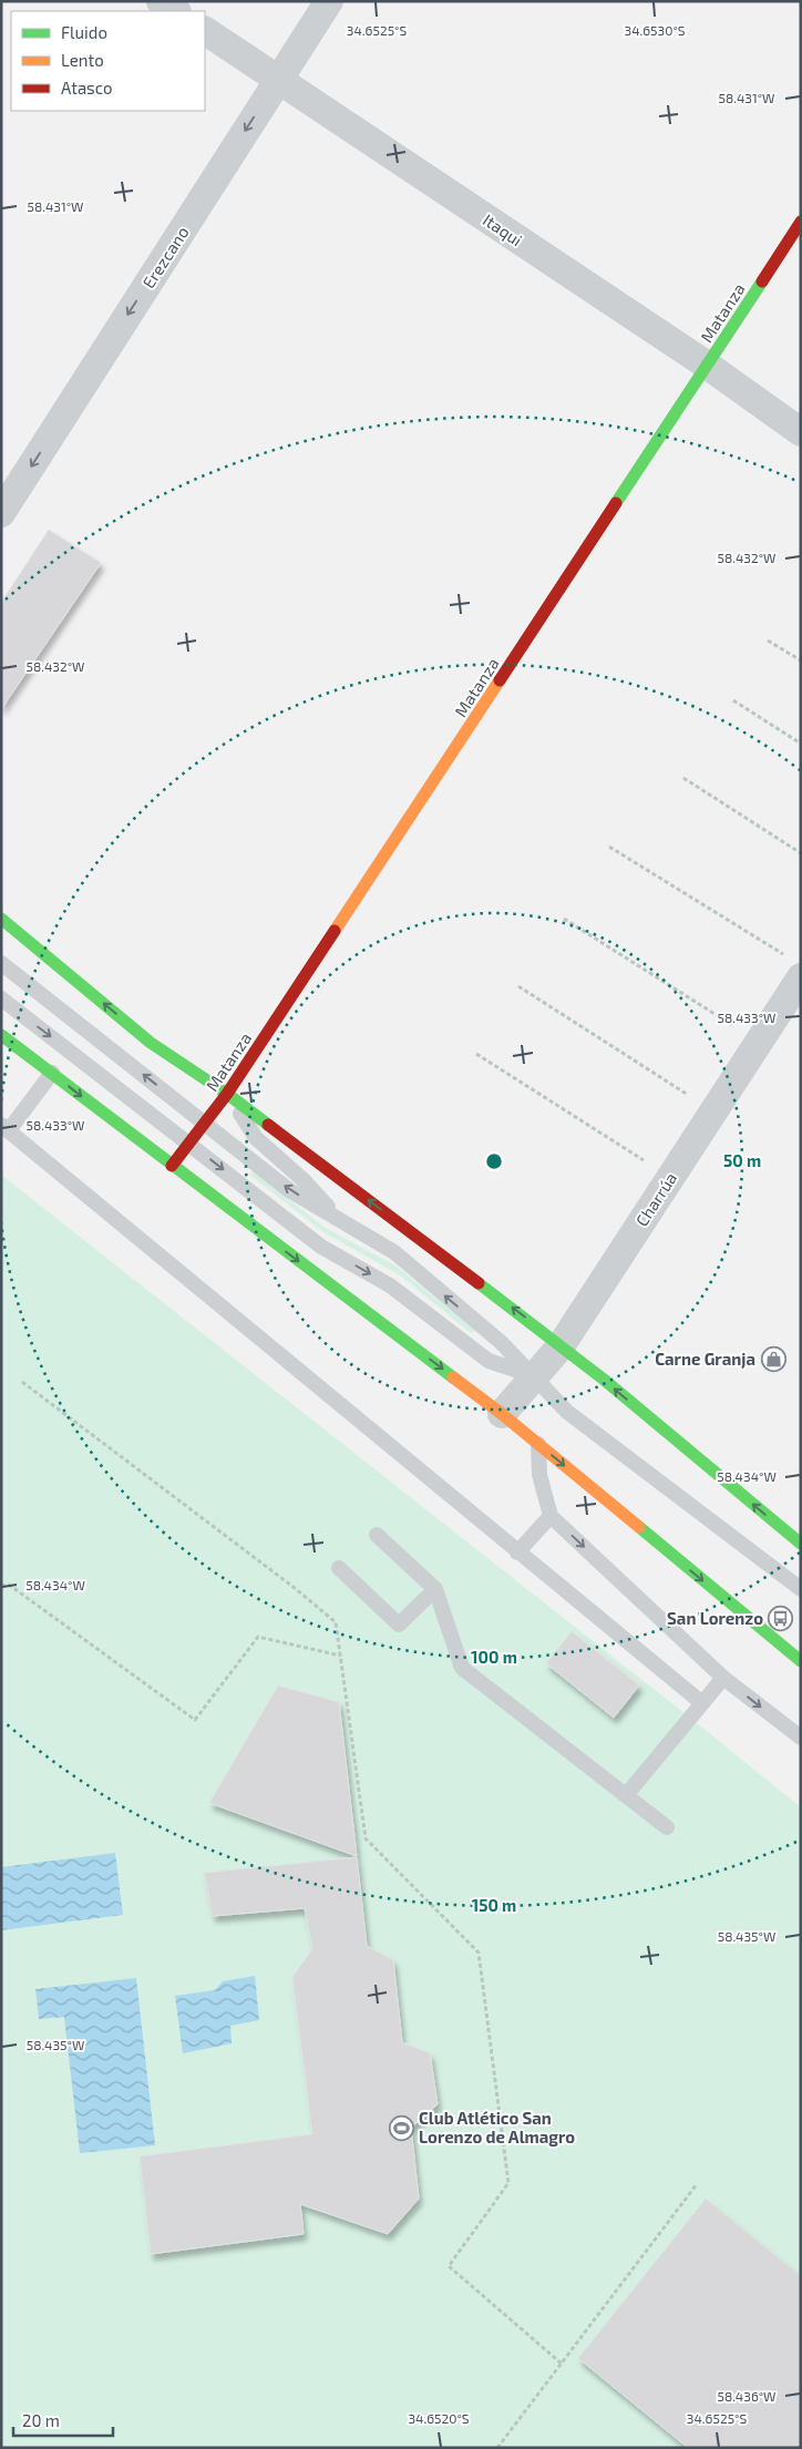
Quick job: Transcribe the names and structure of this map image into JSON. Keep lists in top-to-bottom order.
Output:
{
  "streets": {
    "main road": ["Matanza"],
    "street": ["Itaqui", "Erezcano", "Charrúa"]
  },
  "crossings": [
    ["Itaqui", "Erezcano"],
    ["Itaqui", "Matanza"]
  ],
  "one_way": ["Erezcano"],
  "places": {
    "shop": ["Carne Granja"],
    "bus stop": ["San Lorenzo"],
    "sports": ["Club Atlético San Lorenzo de Almagro"]
  },
  "legend": ["Fluido", "Lento", "Atasco"],
  "scale_bar": "20 m",
  "coordinates": [
    "34.6525°S",
    "34.6530°S",
    "58.431°W",
    "58.432°W",
    "58.433°W",
    "58.434°W",
    "58.435°W",
    "58.436°W",
    "34.6520°S"
  ],
  "rings": ["50 m", "100 m", "150 m"]
}
